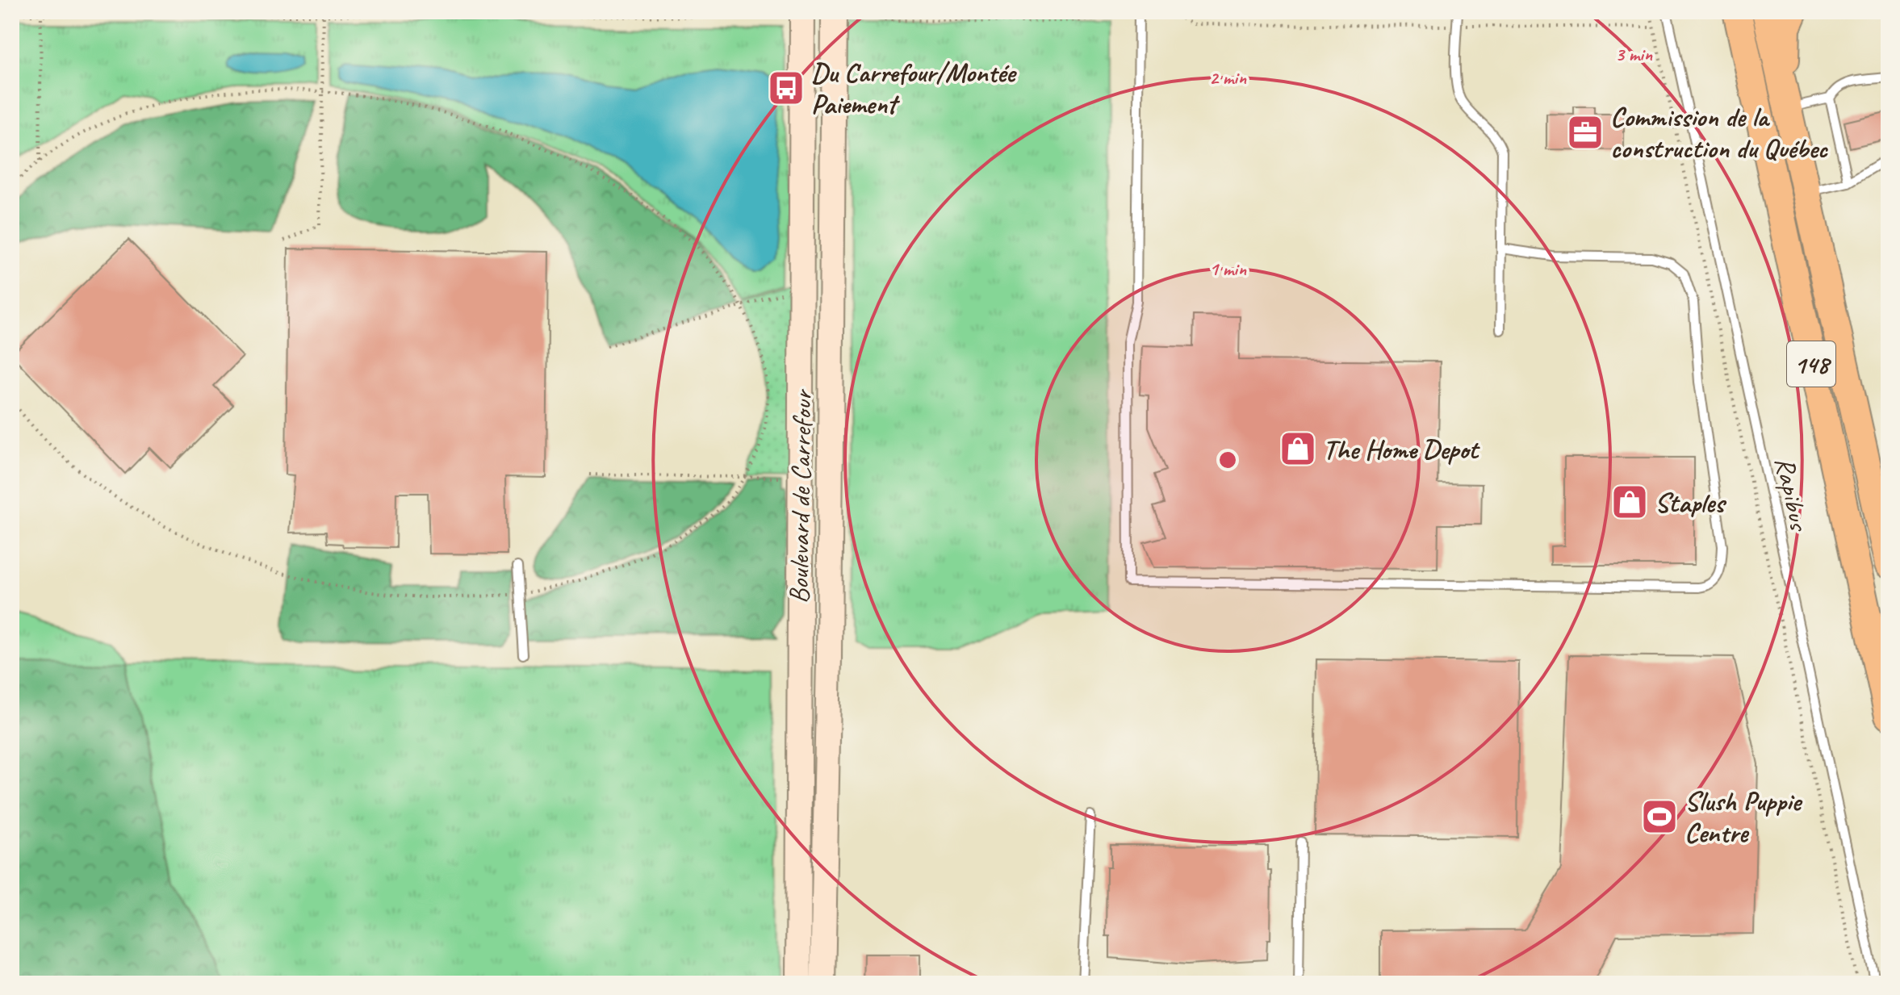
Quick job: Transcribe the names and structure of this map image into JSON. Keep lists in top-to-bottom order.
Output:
{
  "streets": {
    "main road": ["148"],
    "street": ["Boulevard de Carrefour"],
    "lane": ["Rapibus"]
  },
  "places": {
    "bus stop": ["Du Carrefour/Montée Paiement"],
    "office": ["Commission de la construction du Québec"],
    "shop": ["The Home Depot", "Staples"],
    "sports": ["Slush Puppie Centre"]
  },
  "rings": ["3 min", "2 min", "1 min"]
}
